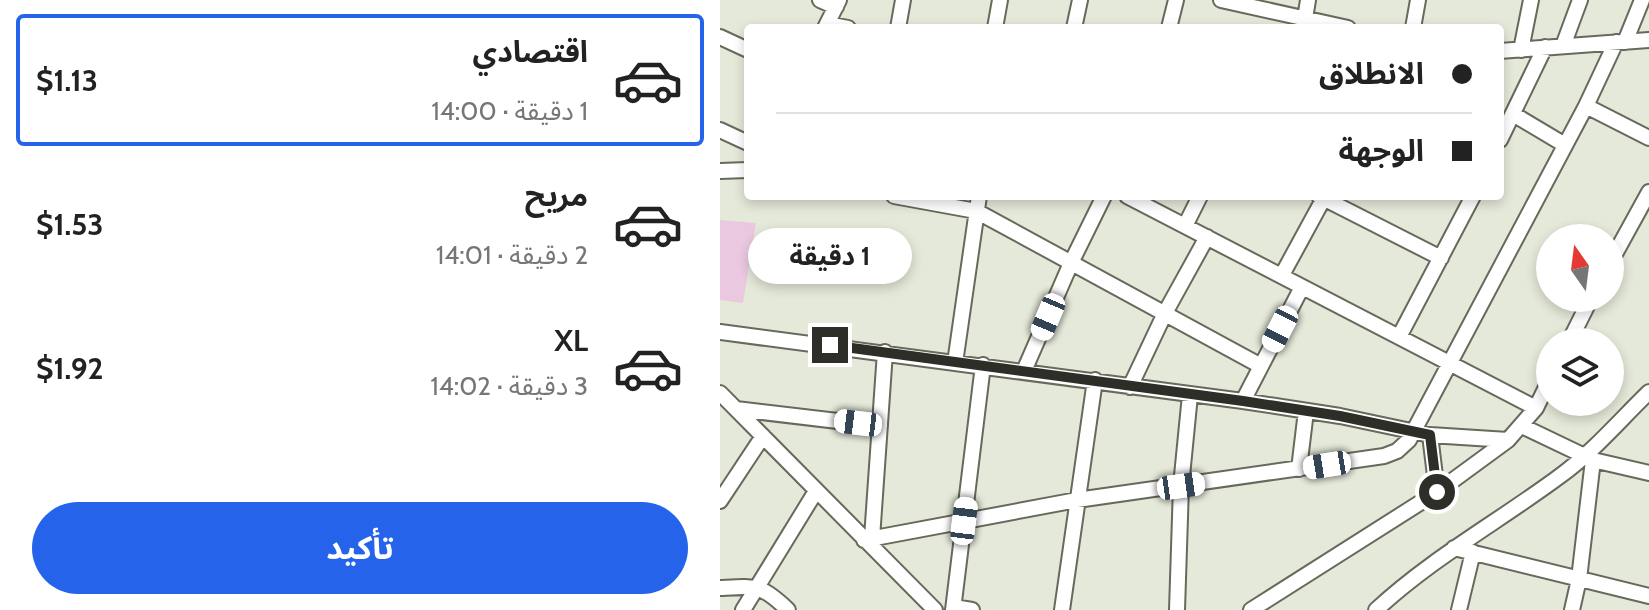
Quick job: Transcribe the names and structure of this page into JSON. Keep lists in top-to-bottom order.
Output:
{
  "north": "top",
  "page": {
    "list": [
      {
        "name": "اقتصادي",
        "note": "1 دقيقة · 14:00",
        "value": "$1.13"
      },
      {
        "name": "مريح",
        "note": "2 دقيقة · 14:01",
        "value": "$1.53"
      },
      {
        "name": "XL",
        "note": "3 دقيقة · 14:02",
        "value": "$1.92"
      }
    ],
    "banner": ["الانطلاق", "الوجهة"],
    "bubble": "1 دقيقة",
    "buttons": "تأكيد"
  }
}
